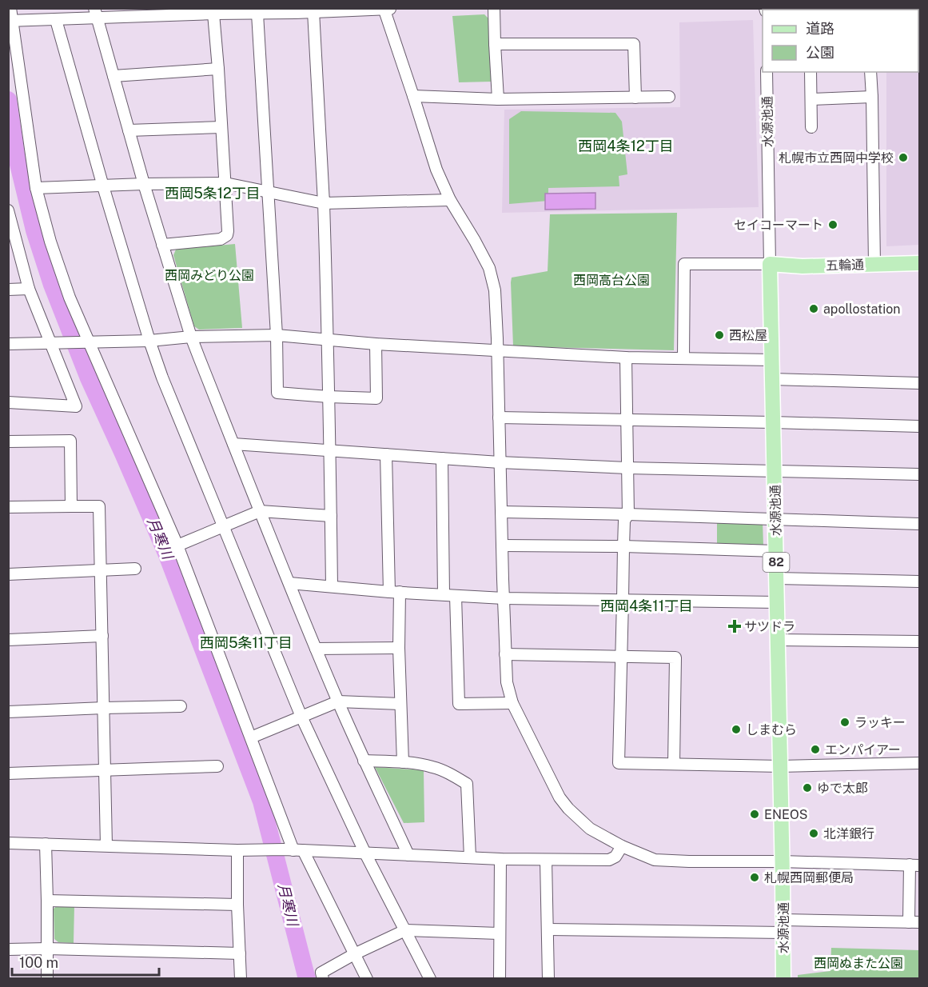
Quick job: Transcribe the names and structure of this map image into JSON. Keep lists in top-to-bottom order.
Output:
{
  "streets": {
    "main road": ["水源池通", "五輪通", "82"]
  },
  "crossings": [
    ["水源池通", "五輪通"]
  ],
  "districts": [
    "西岡4条12丁目",
    "西岡5条12丁目",
    "西岡4条11丁目",
    "西岡5条11丁目"
  ],
  "water": ["月寒川"],
  "parks": ["西岡みどり公園", "西岡高台公園", "西岡ぬまた公園"],
  "places": {
    "other": [
      "札幌市立西岡中学校",
      "セイコーマート",
      "apollostation",
      "西松屋",
      "ラッキー",
      "しまむら",
      "エンパイアー",
      "ゆで太郎",
      "ENEOS",
      "北洋銀行",
      "札幌西岡郵便局"
    ],
    "health": ["サツドラ"]
  },
  "legend": ["道路", "公園"],
  "scale_bar": "100 m"
}
